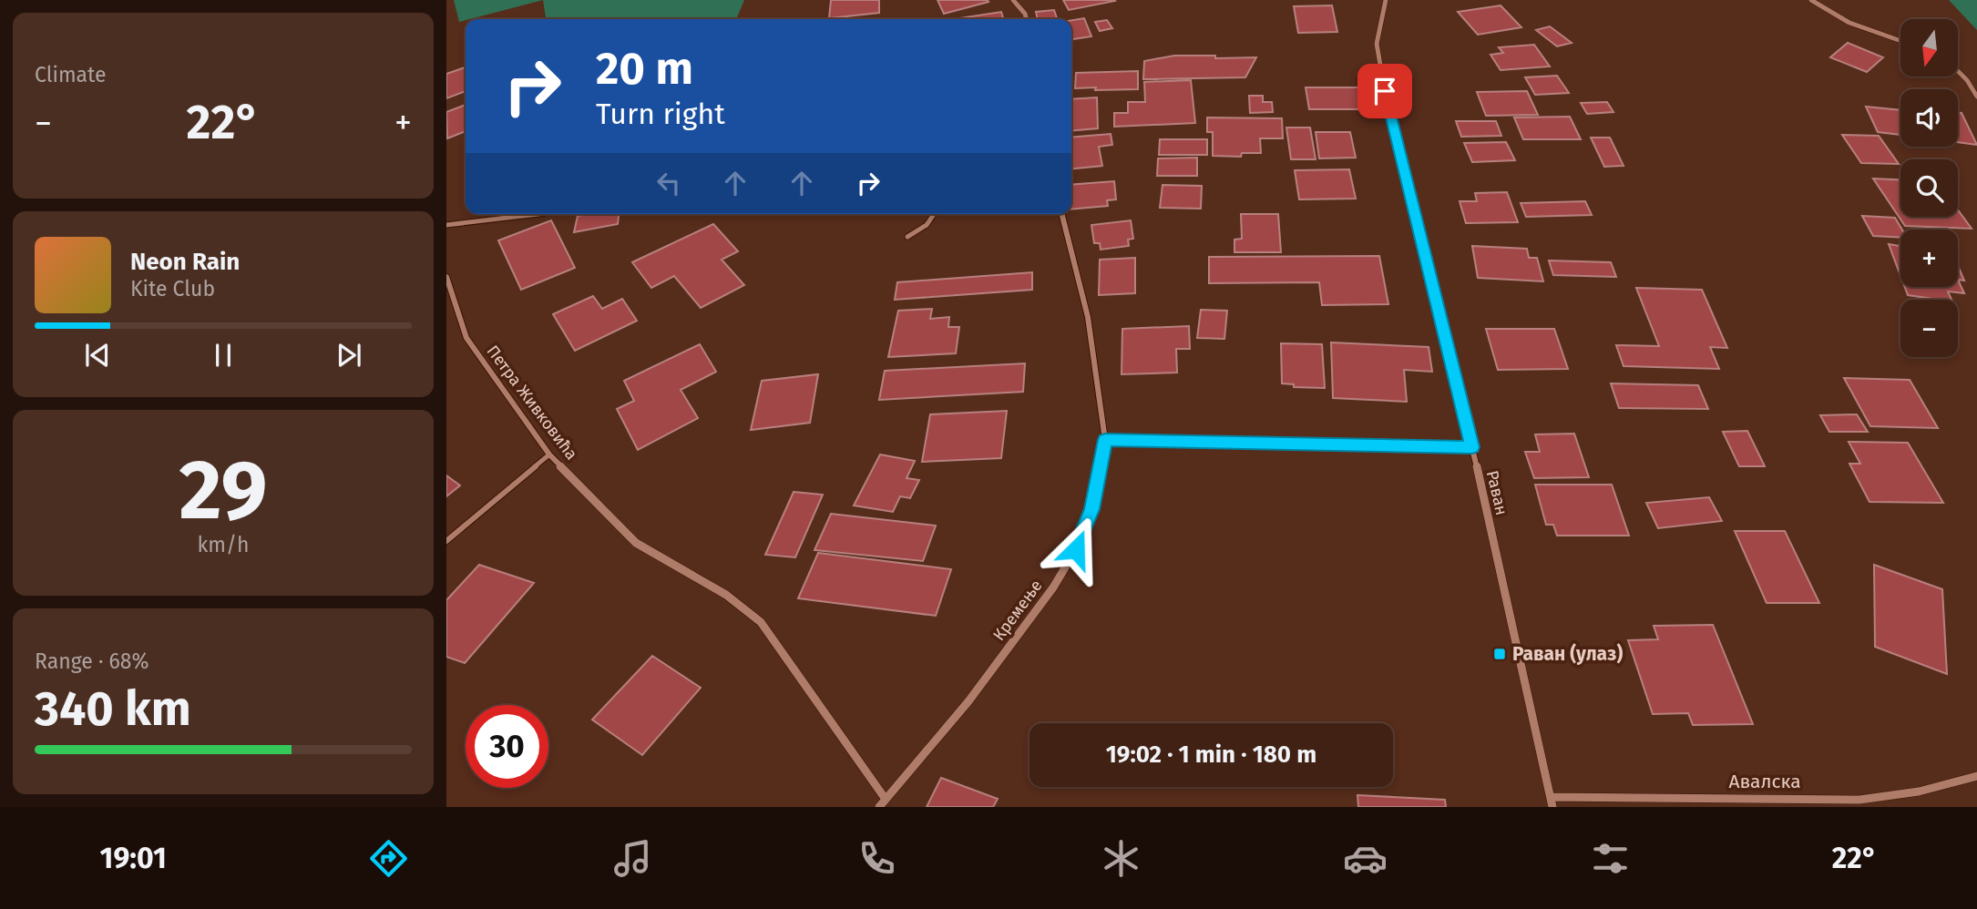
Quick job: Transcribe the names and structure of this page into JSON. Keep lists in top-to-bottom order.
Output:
{
  "streets": {
    "street": [
      "Петра Живковића",
      "Раван",
      "Кремење",
      "Авалска"
    ]
  },
  "crossings": [
    ["Петра Живковића", "Кремење"],
    ["Раван", "Авалска"]
  ],
  "places": {
    "transit": ["Раван (улаз)"]
  },
  "north": "bottom",
  "page": {
    "tile": [
      "Climate",
      ["29", "km/h"],
      ["Range · 68%", "340 km"]
    ],
    "map_buttons": ["+", "−"],
    "turn": ["20 m", "Turn right"],
    "heat": ["−", "22°", "+"],
    "song": ["Neon Rain", "Kite Club"],
    "limit": "30",
    "trip": "19:02 · 1 min · 180 m",
    "tabs": ["19:01", "22°"]
  }
}
